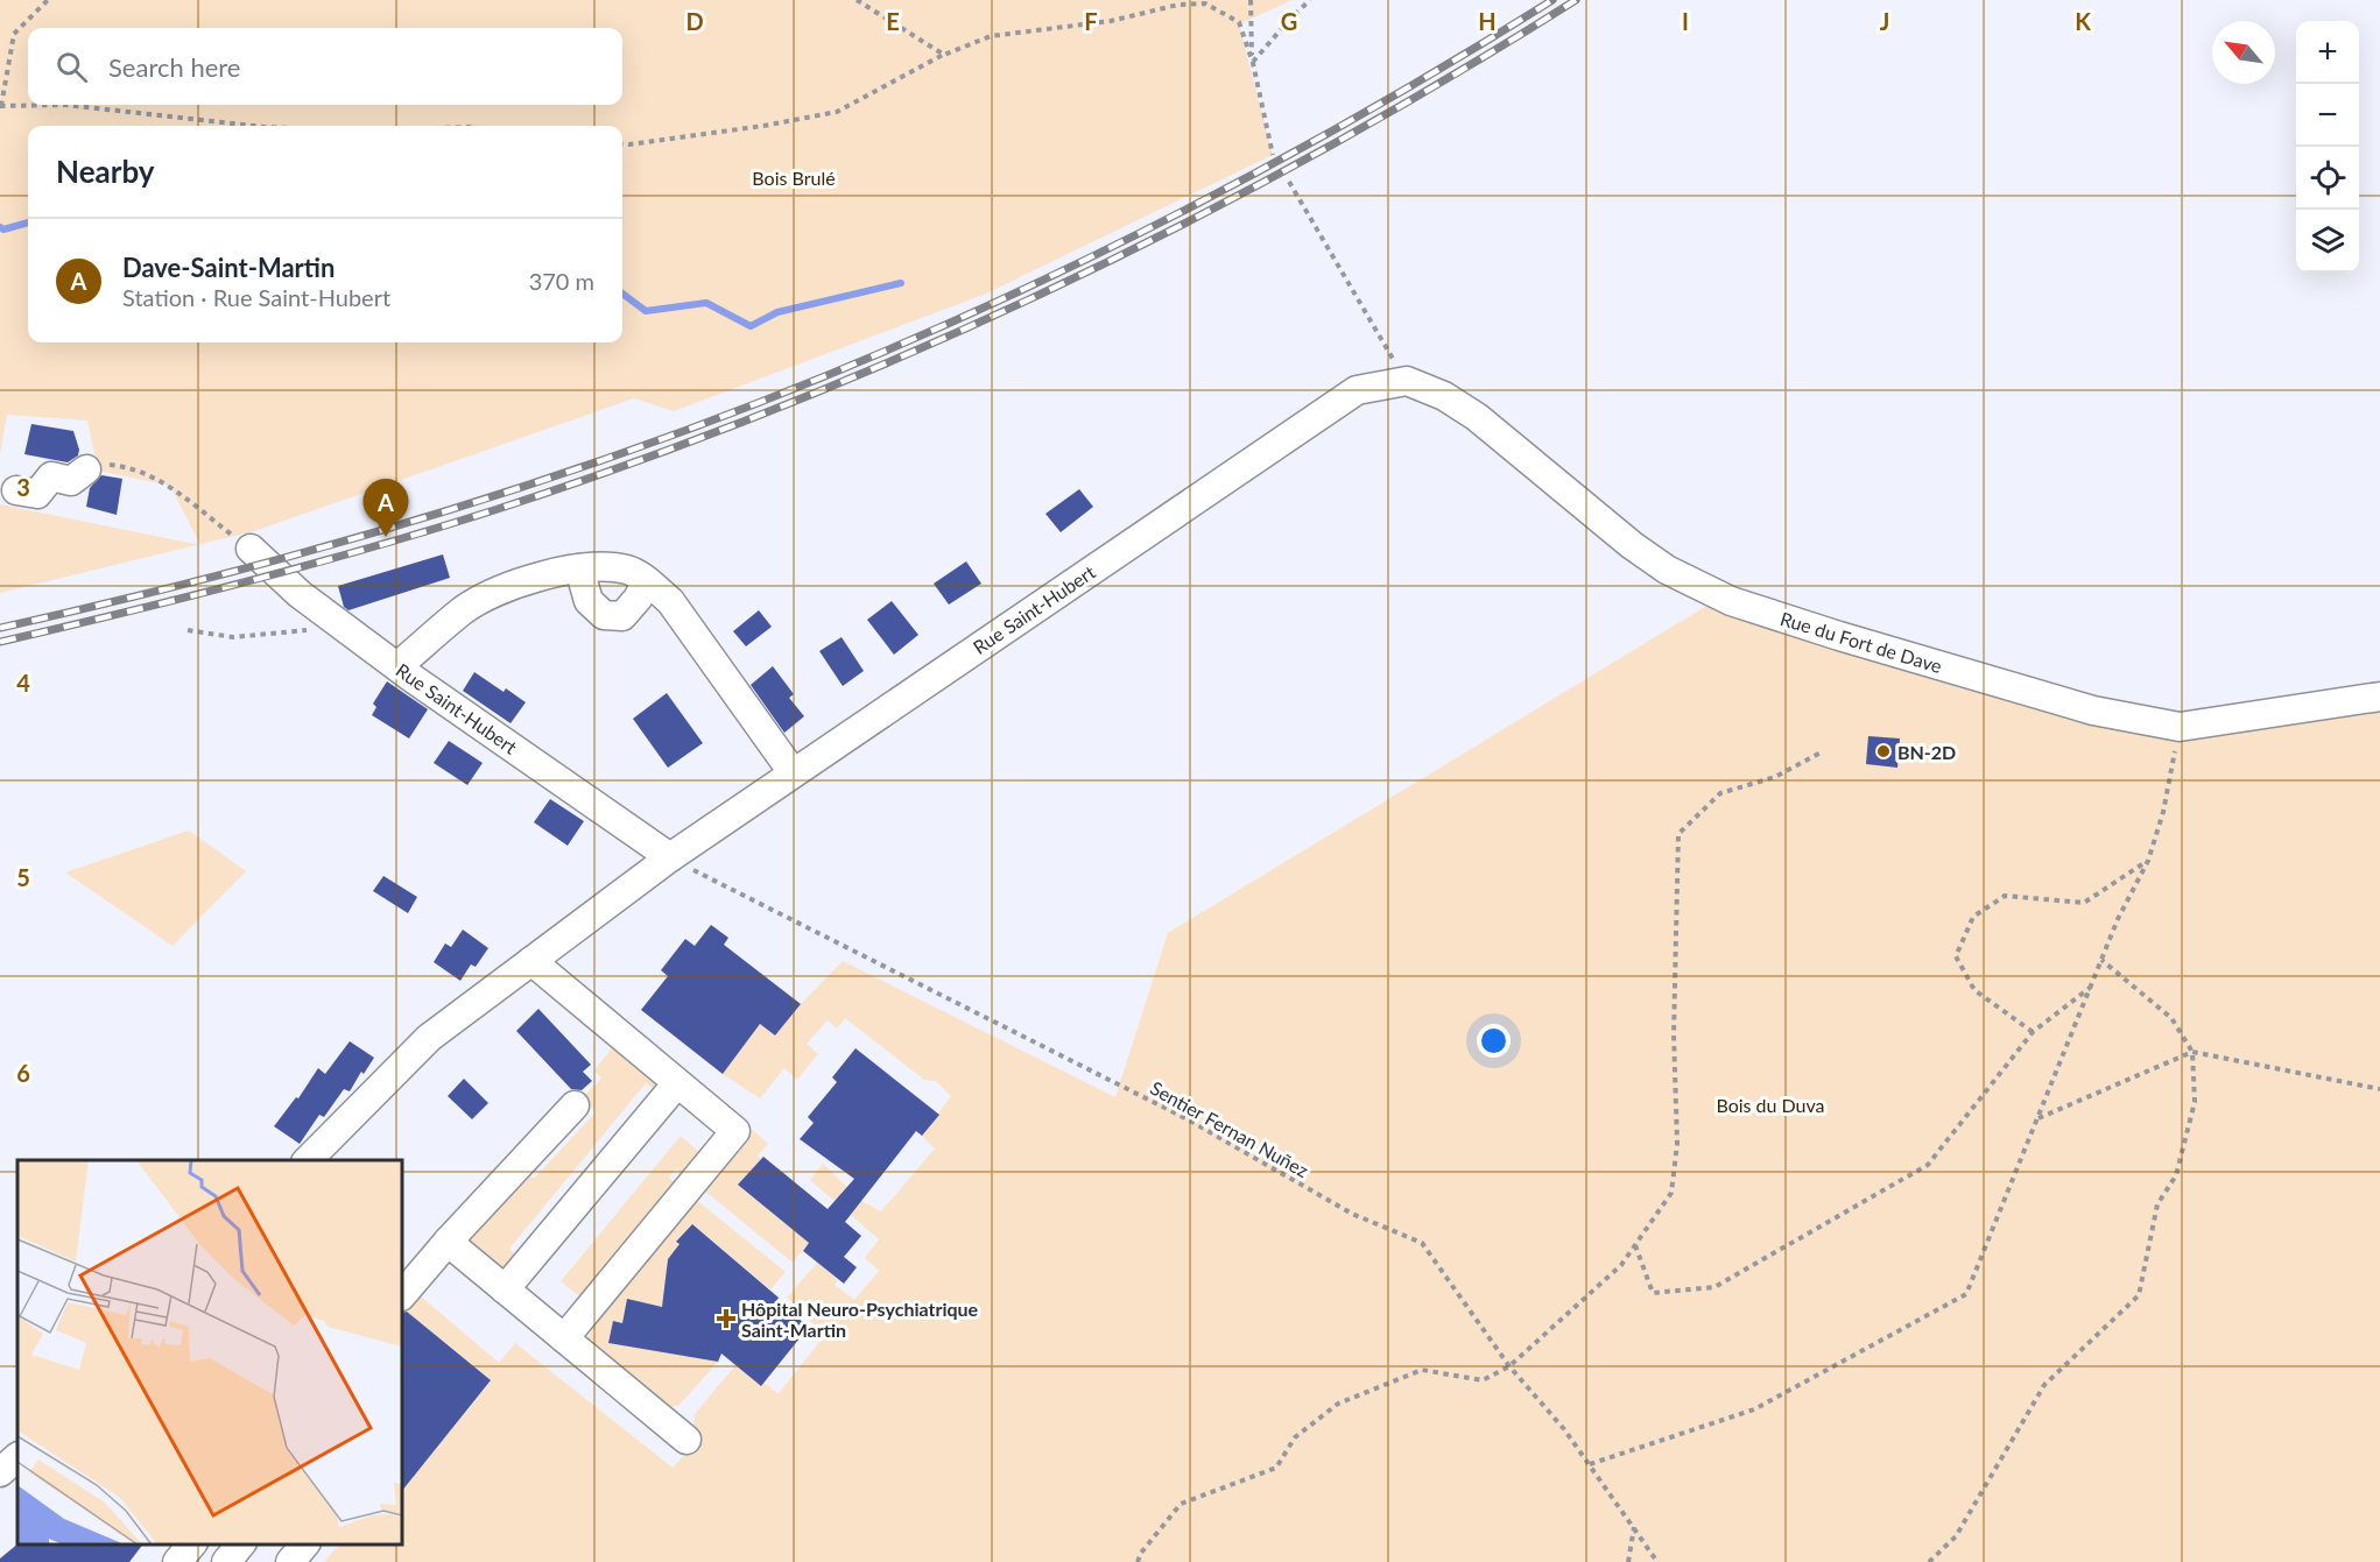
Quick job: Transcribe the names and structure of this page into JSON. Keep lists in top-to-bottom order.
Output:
{
  "streets": {
    "street": ["Rue Saint-Hubert", "Rue du Fort de Dave"],
    "path": ["Sentier Fernan Nuñez"]
  },
  "crossings": [
    ["Rue Saint-Hubert", "Rue du Fort de Dave"],
    ["Rue Saint-Hubert", "Sentier Fernan Nuñez"]
  ],
  "parks": ["Bois Brulé", "Bois du Duva"],
  "places": {
    "other": ["BN-2D"],
    "health": ["Hôpital Neuro-Psychiatrique Saint-Martin"]
  },
  "north": "top left",
  "page": {
    "map_buttons": ["+", "−"],
    "search": "Search here",
    "heading": "Nearby",
    "list": [
      {
        "mark": "A",
        "name": "Dave-Saint-Martin",
        "note": "Station · Rue Saint-Hubert",
        "value": "370 m"
      }
    ],
    "pins": "A"
  },
  "grid": {
    "columns": [
      "D",
      "E",
      "F",
      "G",
      "H",
      "I",
      "J",
      "K"
    ],
    "rows": [
      "3",
      "4",
      "5",
      "6"
    ]
  }
}
